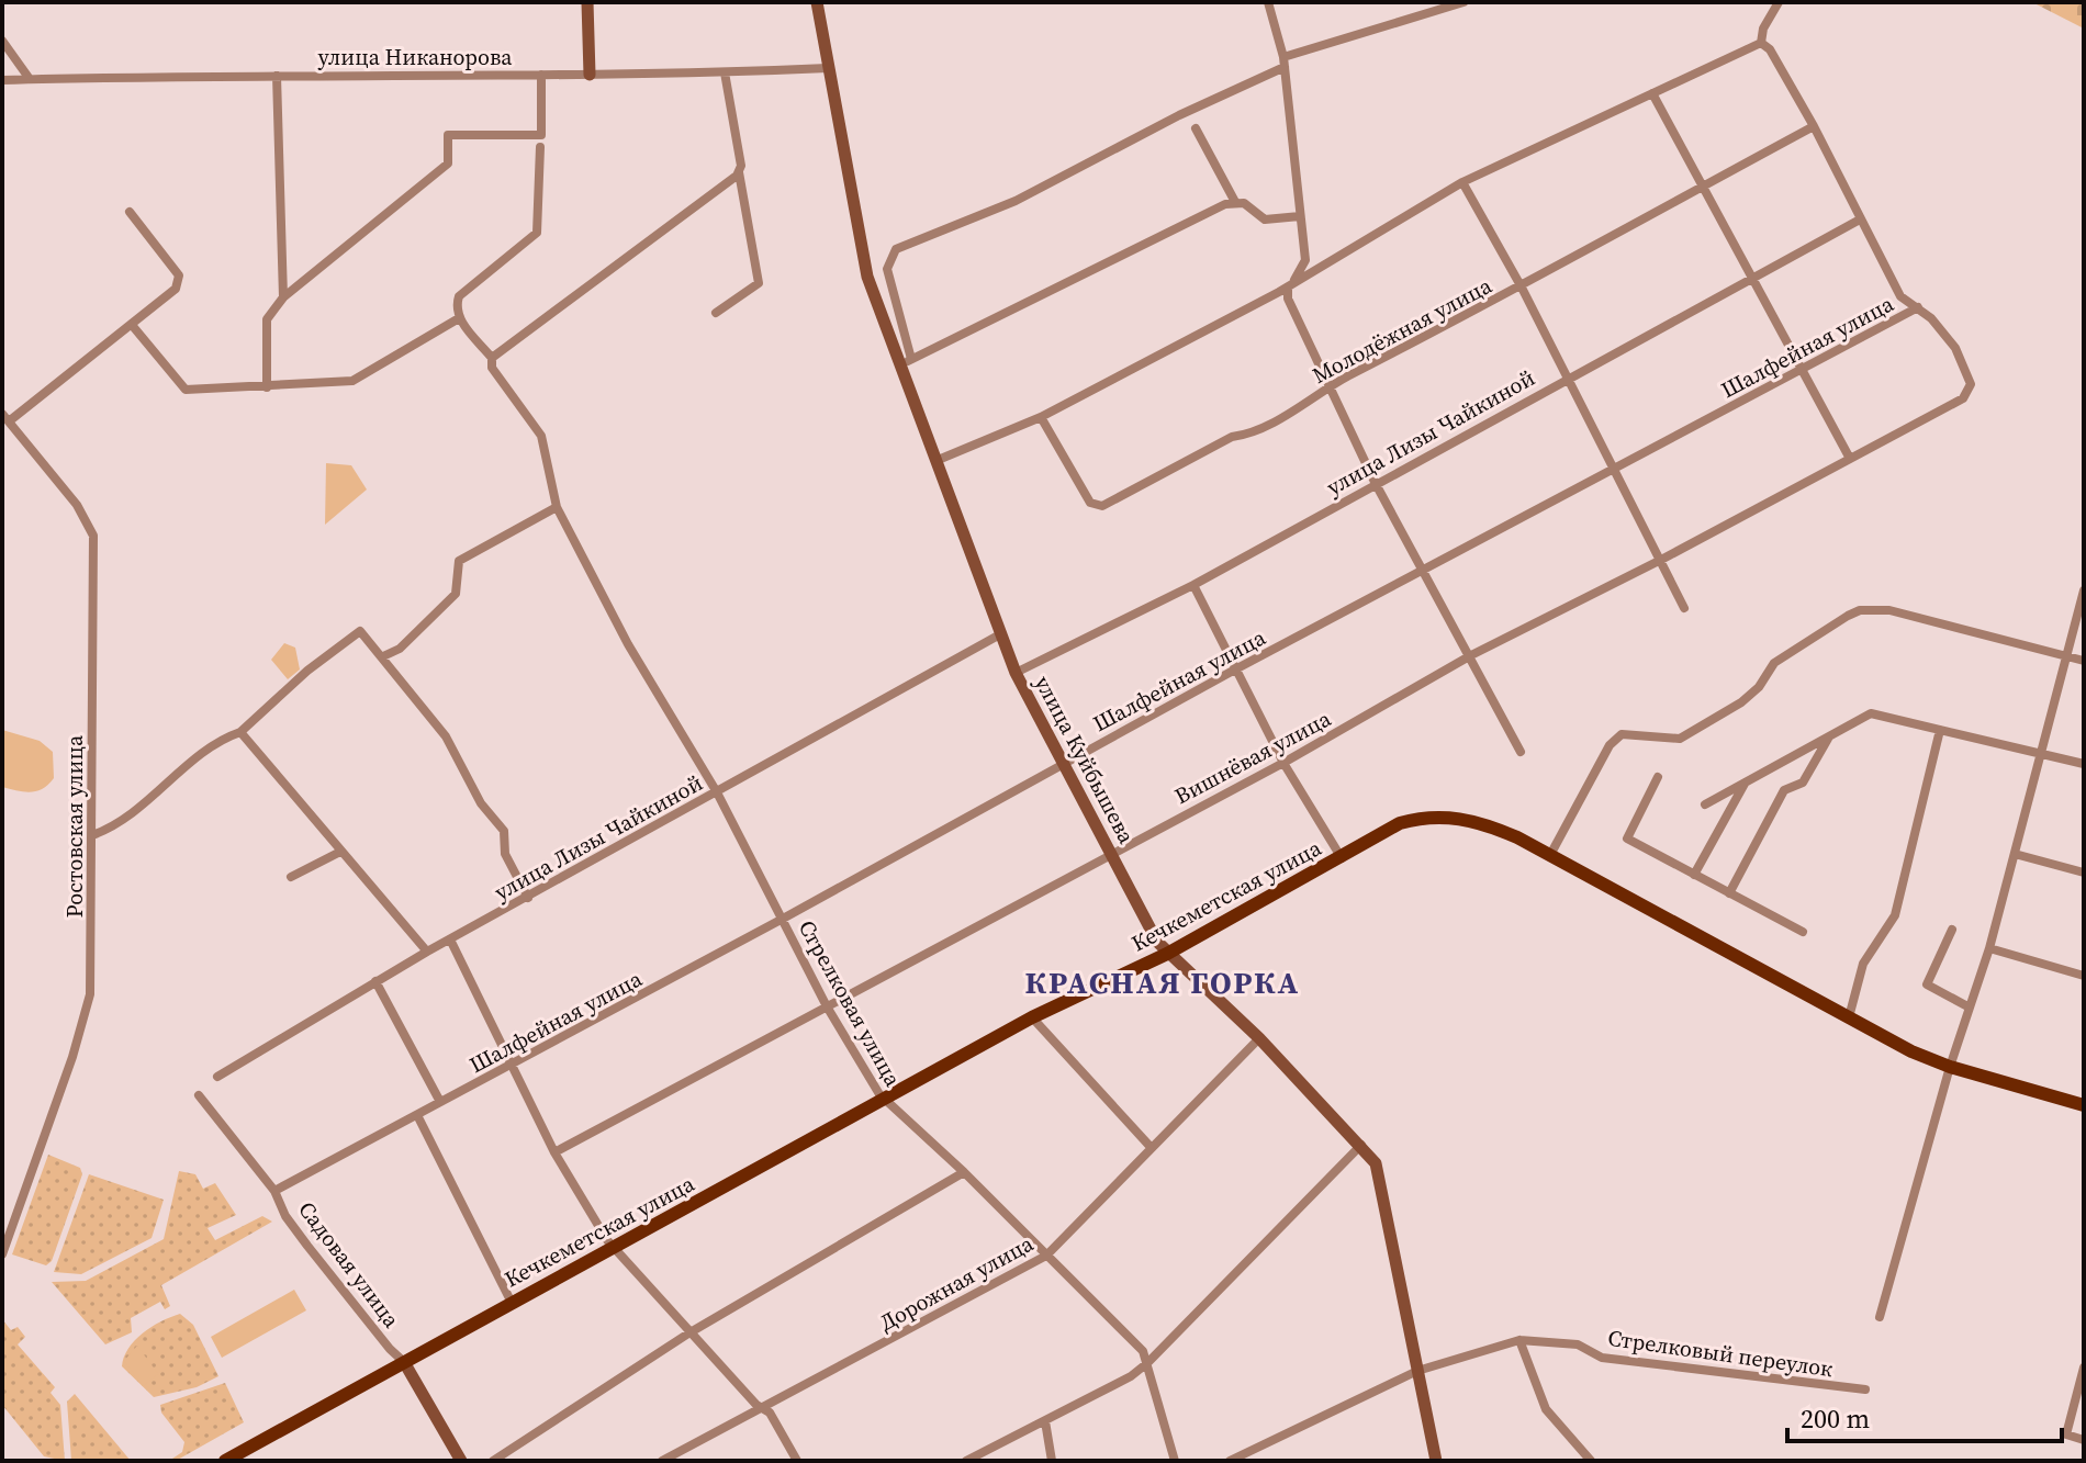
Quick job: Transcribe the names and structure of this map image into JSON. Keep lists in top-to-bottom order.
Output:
{
  "streets": {
    "main road": ["улица Куйбышева", "Кечкеметская улица", "Садовая улица"],
    "street": [
      "улица Никанорова",
      "Молодёжная улица",
      "Шалфейная улица",
      "улица Лизы Чайкиной",
      "Вишнёвая улица",
      "Ростовская улица",
      "Стрелковая улица",
      "Дорожная улица",
      "Стрелковый переулок"
    ]
  },
  "crossings": [
    ["улица Никанорова", "улица Куйбышева"],
    ["Шалфейная улица", "Вишнёвая улица"],
    ["Шалфейная улица", "улица Куйбышева"],
    ["Шалфейная улица", "Стрелковая улица"],
    ["Шалфейная улица", "Садовая улица"],
    ["улица Лизы Чайкиной", "улица Куйбышева"],
    ["улица Лизы Чайкиной", "Стрелковая улица"],
    ["Вишнёвая улица", "улица Куйбышева"],
    ["Вишнёвая улица", "Стрелковая улица"],
    ["улица Куйбышева", "Кечкеметская улица"],
    ["улица Куйбышева", "Дорожная улица"],
    ["улица Куйбышева", "Стрелковый переулок"],
    ["Кечкеметская улица", "Стрелковая улица"],
    ["Кечкеметская улица", "Садовая улица"],
    ["Стрелковая улица", "Дорожная улица"]
  ],
  "districts": ["КРАСНАЯ ГОРКА"],
  "scale_bar": "200 m"
}
